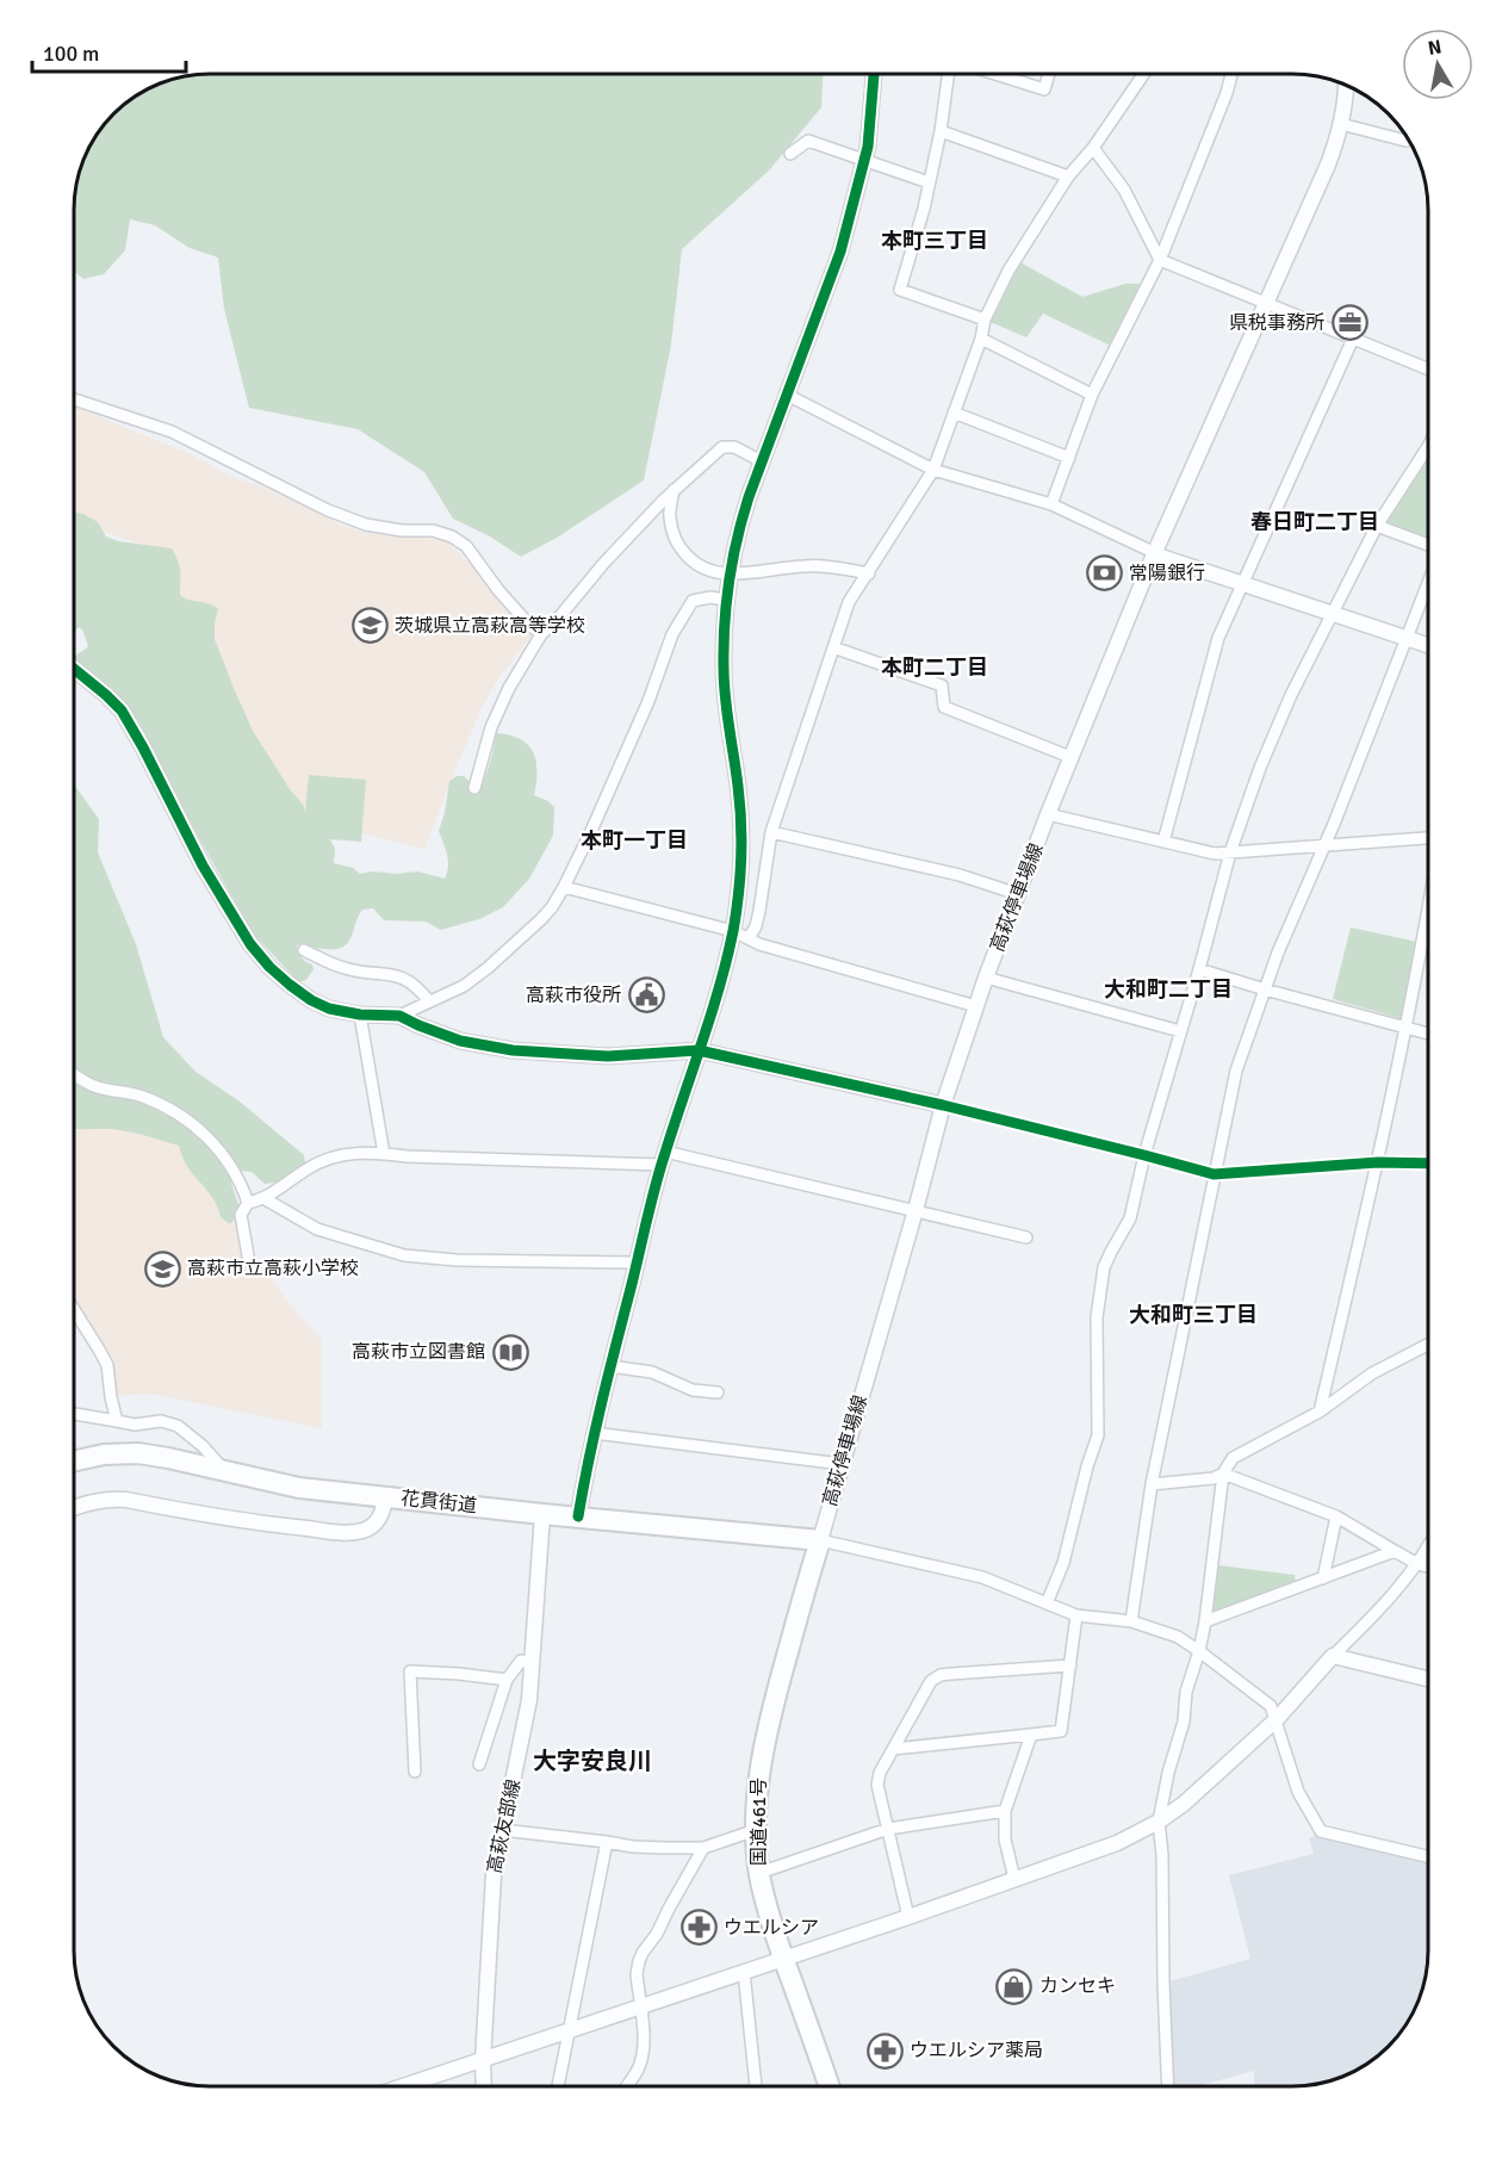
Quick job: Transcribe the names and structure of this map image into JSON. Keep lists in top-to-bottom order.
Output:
{
  "streets": {
    "highway": ["花貫街道", "国道461号"],
    "street": ["高萩停車場線", "高萩友部線"]
  },
  "crossings": [
    ["高萩停車場線", "花貫街道"],
    ["高萩停車場線", "国道461号"],
    ["花貫街道", "国道461号"],
    ["花貫街道", "高萩友部線"]
  ],
  "districts": [
    "本町三丁目",
    "春日町二丁目",
    "本町二丁目",
    "本町一丁目",
    "大和町二丁目",
    "大和町三丁目",
    "大字安良川"
  ],
  "places": {
    "office": ["県税事務所"],
    "bank": ["常陽銀行"],
    "school or university": ["茨城県立高萩高等学校", "高萩市立高萩小学校"],
    "public building": ["高萩市役所"],
    "library": ["高萩市立図書館"],
    "pharmacy": ["ウエルシア", "ウエルシア薬局"],
    "shop": ["カンセキ"]
  },
  "scale_bar": "100 m",
  "north": "top"
}
